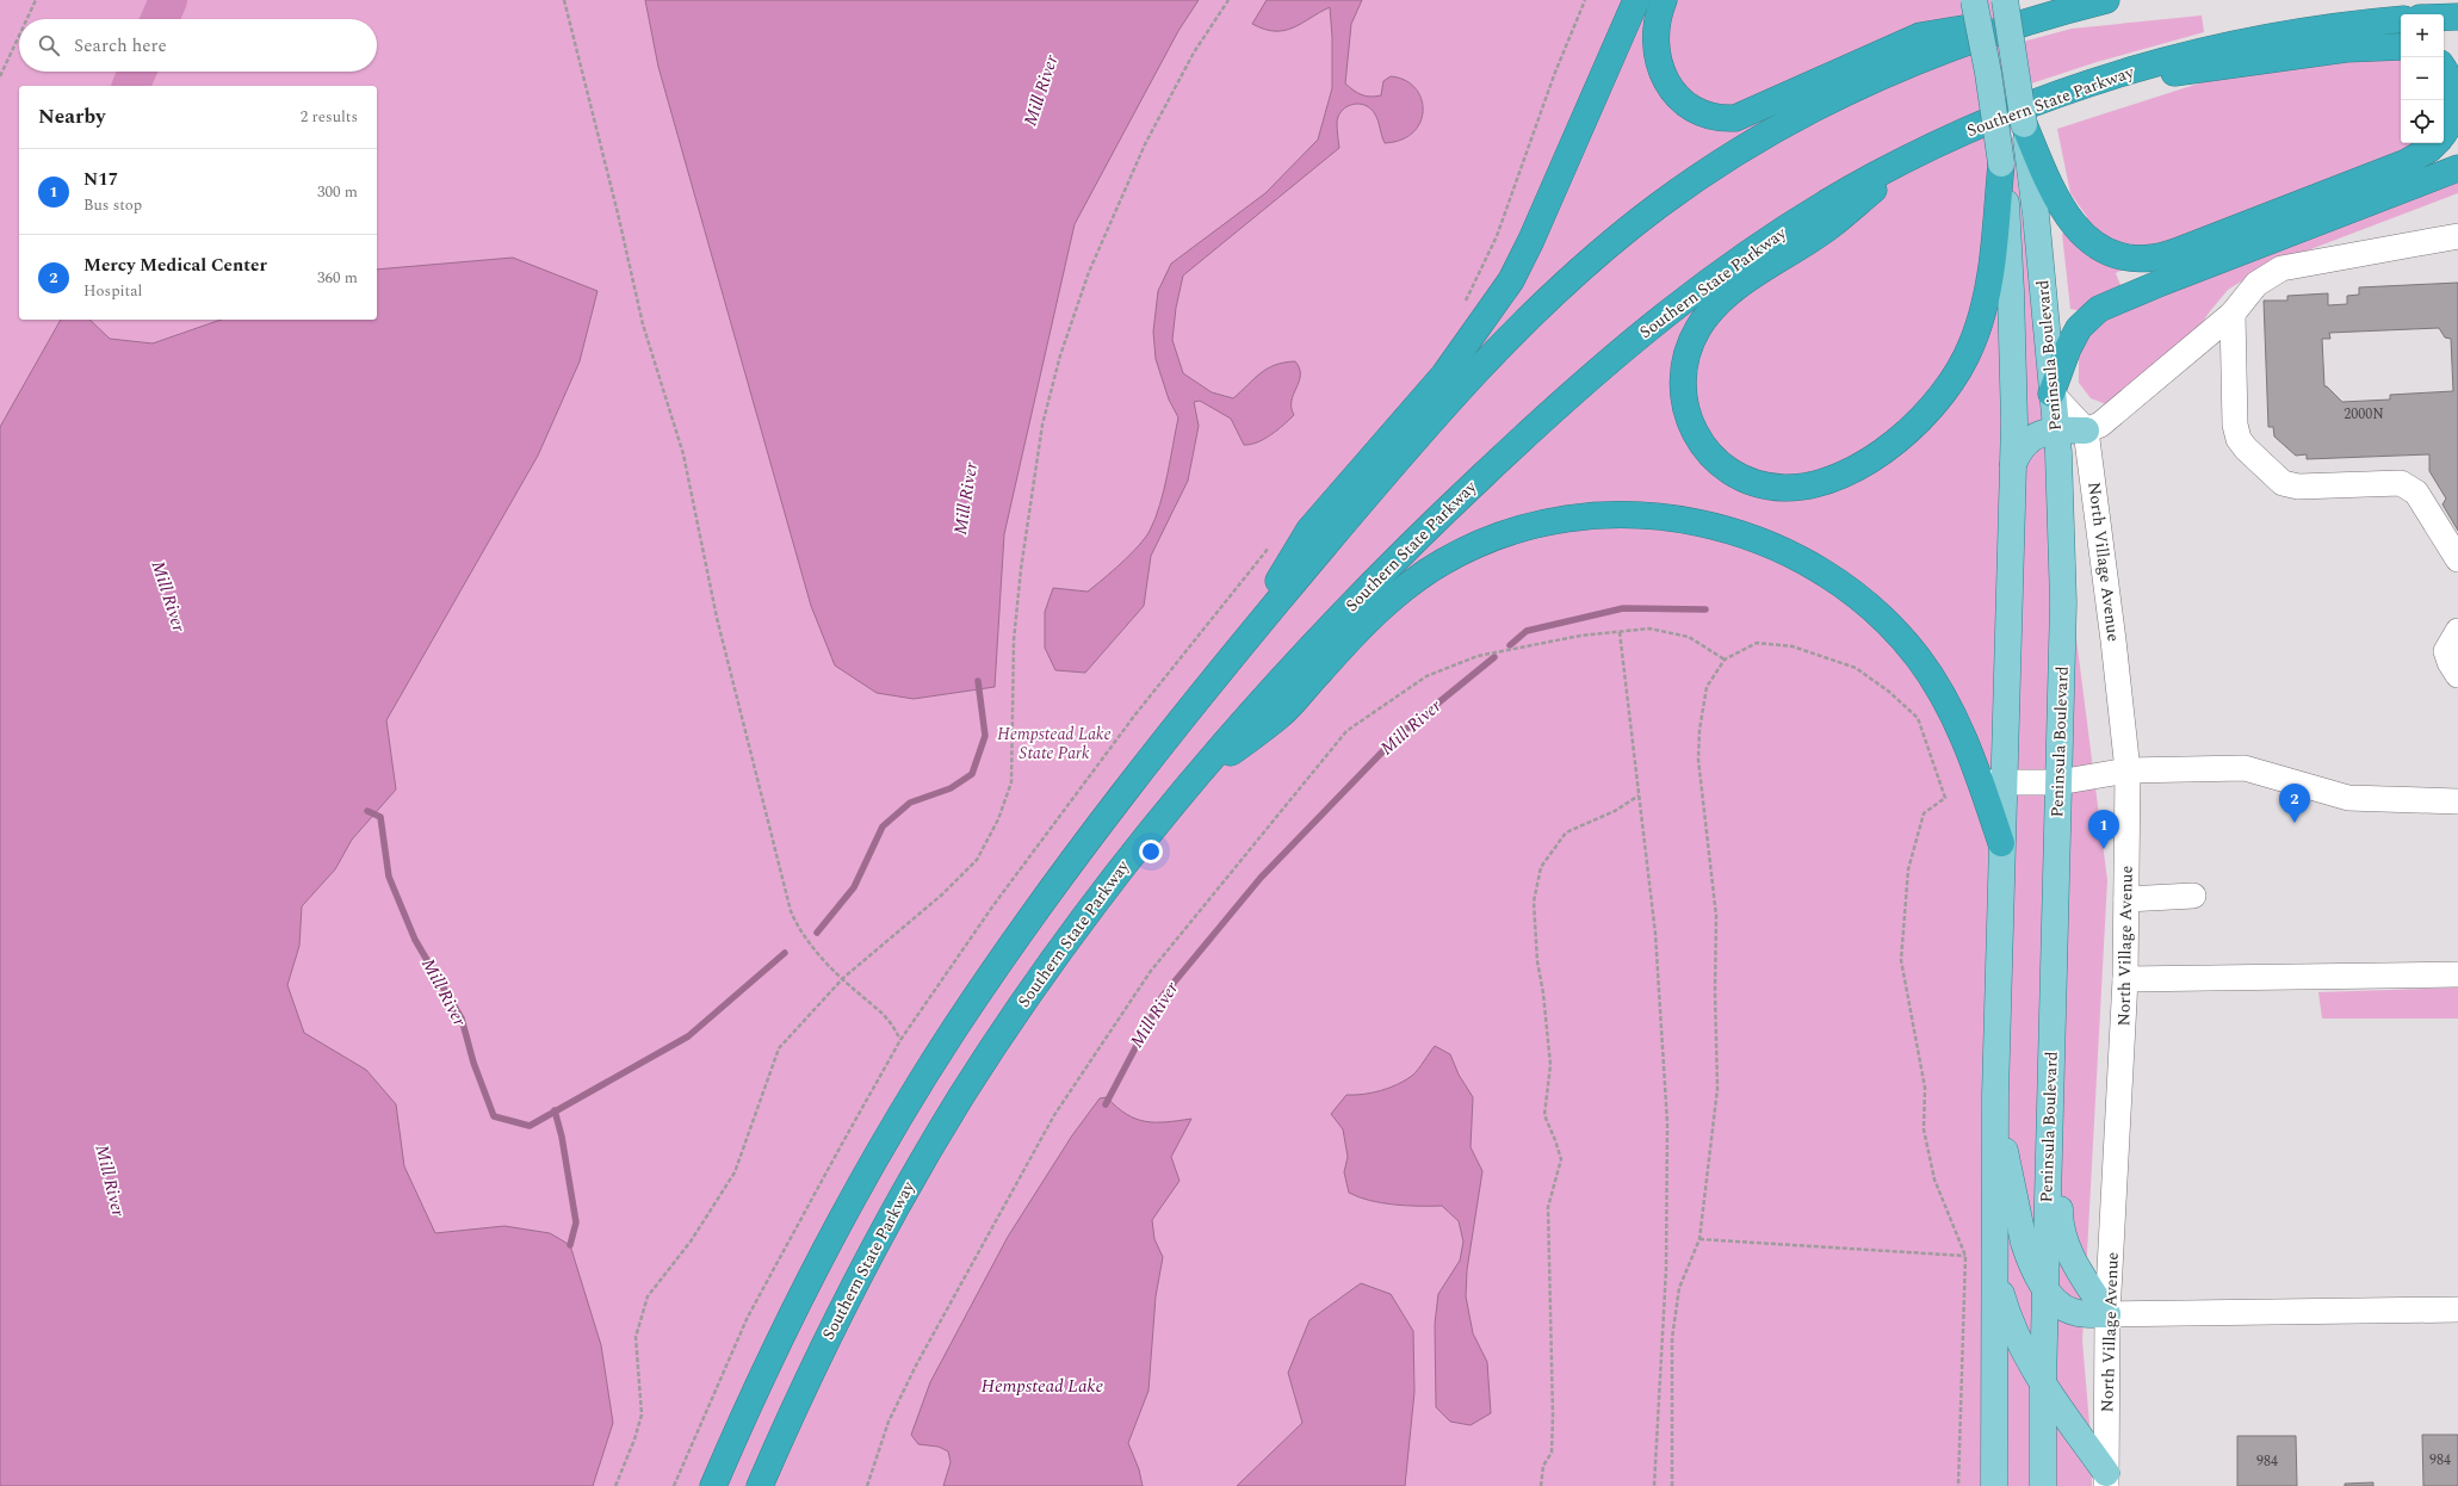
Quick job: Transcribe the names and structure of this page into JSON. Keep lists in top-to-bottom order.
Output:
{
  "streets": {
    "highway": ["Southern State Parkway"],
    "main road": ["Peninsula Boulevard"],
    "street": ["North Village Avenue"]
  },
  "water": ["Mill River", "Hempstead Lake"],
  "parks": ["Hempstead Lake State Park"],
  "house_numbers": ["2000N", "984", "984"],
  "page": {
    "map_buttons": ["+", "−"],
    "search": "Search here",
    "heading": ["Nearby", "2 results"],
    "list": [
      {
        "mark": "1",
        "name": "N17",
        "note": "Bus stop",
        "value": "300 m"
      },
      {
        "mark": "2",
        "name": "Mercy Medical Center",
        "note": "Hospital",
        "value": "360 m"
      }
    ],
    "pins": ["2", "1"]
  }
}
